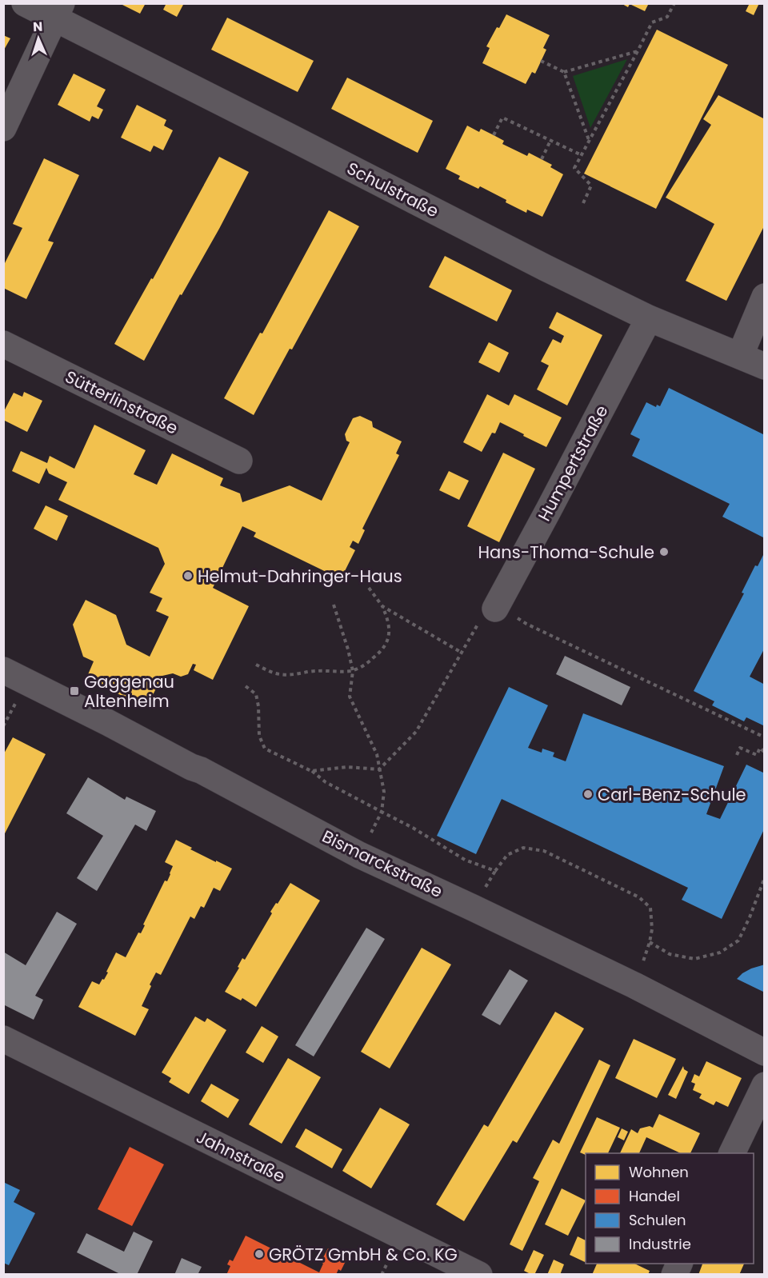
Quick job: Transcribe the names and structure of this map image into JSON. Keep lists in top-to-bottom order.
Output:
{
  "streets": {
    "street": [
      "Schulstraße",
      "Sütterlinstraße",
      "Humpertstraße",
      "Bismarckstraße",
      "Jahnstraße"
    ]
  },
  "crossings": [
    ["Schulstraße", "Humpertstraße"]
  ],
  "places": {
    "other": [
      "Hans-Thoma-Schule",
      "Helmut-Dahringer-Haus",
      "Carl-Benz-Schule",
      "GRÖTZ GmbH & Co. KG"
    ],
    "transit": ["Gaggenau Altenheim"]
  },
  "legend": [
    "Wohnen",
    "Handel",
    "Schulen",
    "Industrie"
  ],
  "north": "top"
}
